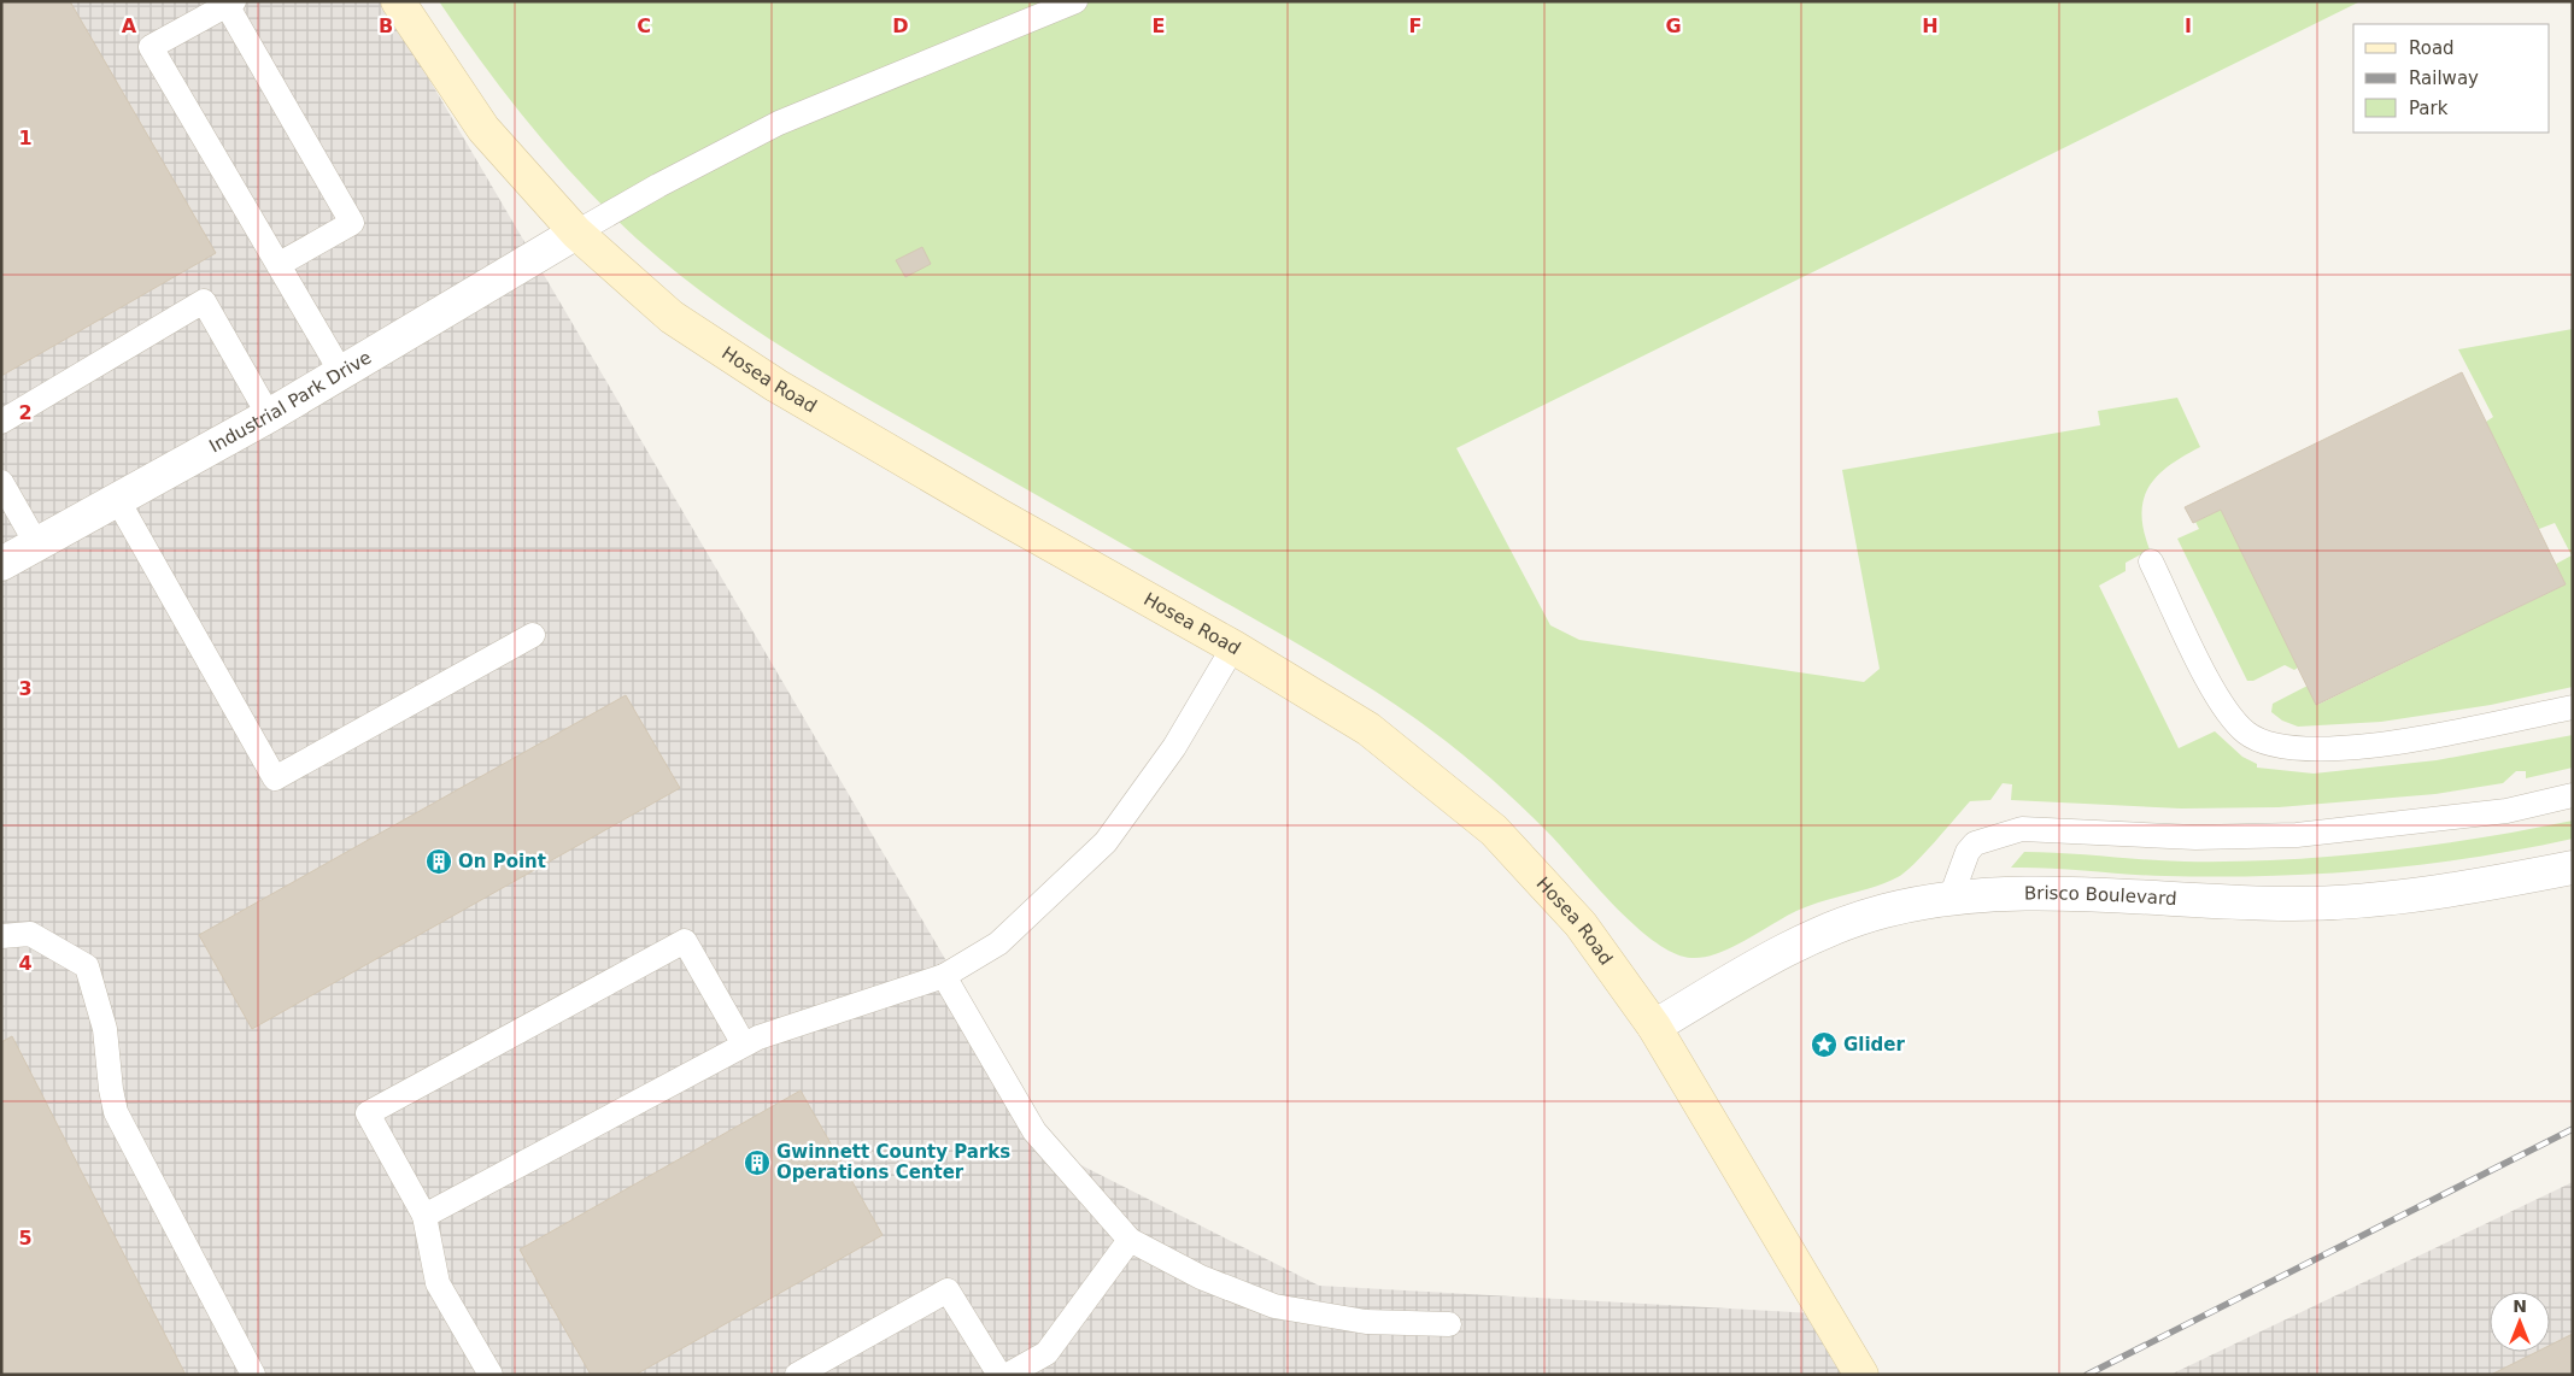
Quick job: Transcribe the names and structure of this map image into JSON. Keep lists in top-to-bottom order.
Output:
{
  "streets": {
    "street": ["Hosea Road", "Industrial Park Drive", "Brisco Boulevard"]
  },
  "crossings": [
    ["Hosea Road", "Industrial Park Drive"],
    ["Hosea Road", "Brisco Boulevard"]
  ],
  "places": {
    "building": ["On Point", "Gwinnett County Parks Operations Center"],
    "place": ["Glider"]
  },
  "legend": ["Road", "Railway", "Park"],
  "north": "top",
  "grid": {
    "columns": [
      "A",
      "B",
      "C",
      "D",
      "E",
      "F",
      "G",
      "H",
      "I"
    ],
    "rows": [
      "1",
      "2",
      "3",
      "4",
      "5"
    ]
  }
}
